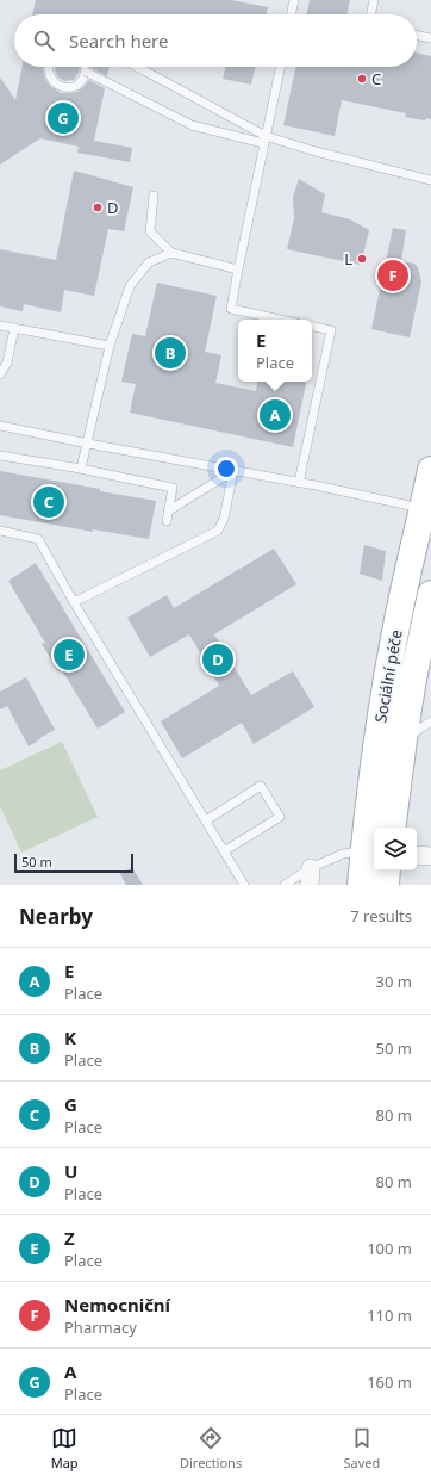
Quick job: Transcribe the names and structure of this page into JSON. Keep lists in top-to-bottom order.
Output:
{
  "streets": {
    "main road": ["Sociální péče"]
  },
  "places": ["C", "D", "L"],
  "scale_bar": "50 m",
  "page": {
    "search": "Search here",
    "pins": [
      "G",
      "F",
      "B",
      "A",
      "C",
      "E",
      "D"
    ],
    "popup": ["E", "Place"],
    "scale": "50 m",
    "heading": ["Nearby", "7 results"],
    "list": [
      {
        "mark": "A",
        "name": "E",
        "note": "Place",
        "value": "30 m"
      },
      {
        "mark": "B",
        "name": "K",
        "note": "Place",
        "value": "50 m"
      },
      {
        "mark": "C",
        "name": "G",
        "note": "Place",
        "value": "80 m"
      },
      {
        "mark": "D",
        "name": "U",
        "note": "Place",
        "value": "80 m"
      },
      {
        "mark": "E",
        "name": "Z",
        "note": "Place",
        "value": "100 m"
      },
      {
        "mark": "F",
        "name": "Nemocniční",
        "note": "Pharmacy",
        "value": "110 m"
      },
      {
        "mark": "G",
        "name": "A",
        "note": "Place",
        "value": "160 m"
      }
    ],
    "nav": ["Map", "Directions", "Saved"]
  }
}
